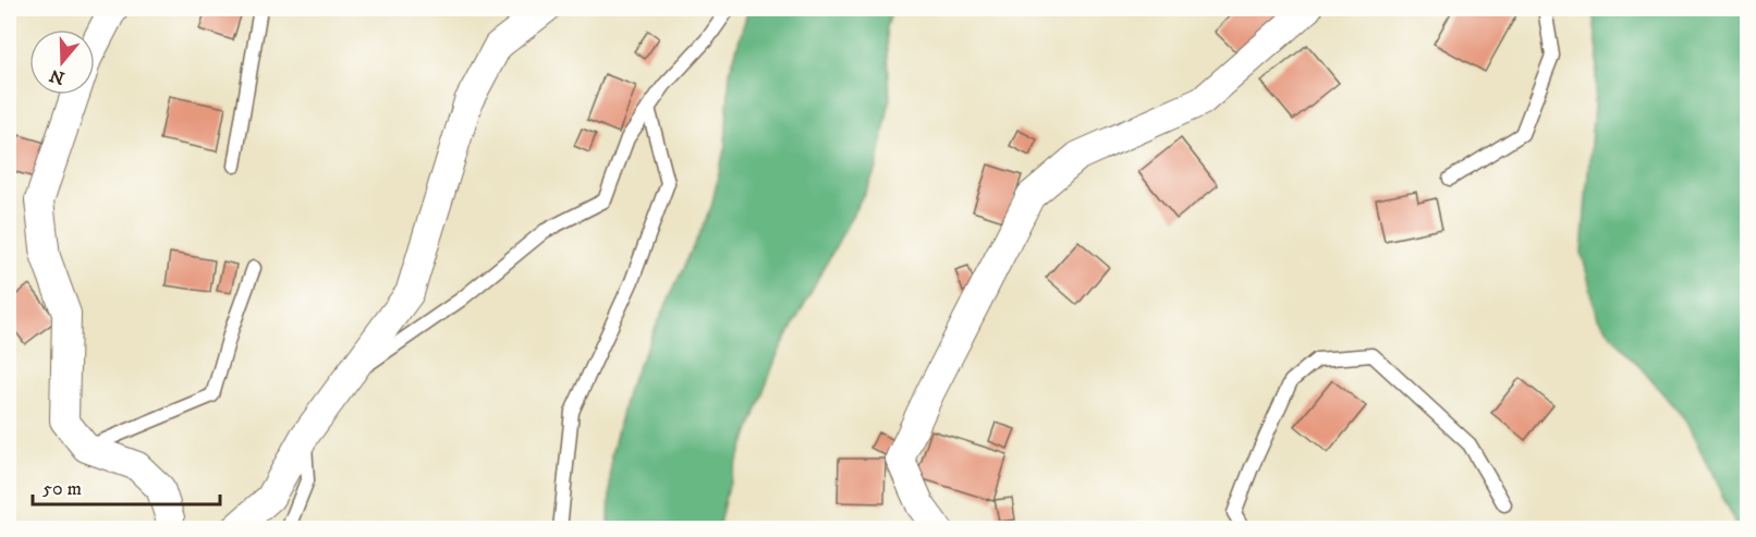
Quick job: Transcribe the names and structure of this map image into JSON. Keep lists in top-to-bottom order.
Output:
{
  "scale_bar": "50 m",
  "north": "bottom"
}
